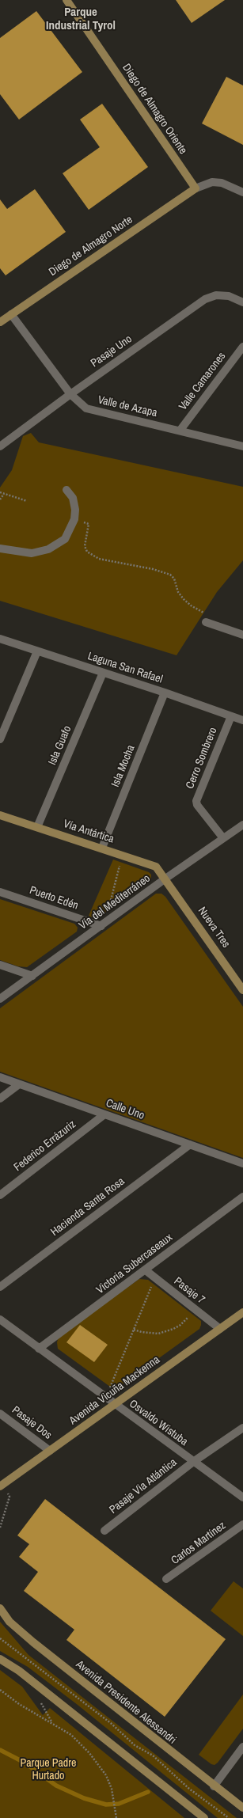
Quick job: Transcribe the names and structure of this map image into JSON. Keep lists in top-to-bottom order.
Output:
{
  "streets": {
    "street": [
      "Diego de Almagro Oriente",
      "Diego de Almagro Norte",
      "Pasaje Uno",
      "Valle Camarones",
      "Valle de Azapa",
      "Laguna San Rafael",
      "Isla Guafo",
      "Cerro Sombrero",
      "Isla Mocha",
      "Vía Antártica",
      "Puerto Edén",
      "Vía del Mediterráneo",
      "Nueva Tres",
      "Calle Uno",
      "Federico Errázuriz",
      "Hacienda Santa Rosa",
      "Victoria Subercaseaux",
      "Pasaje 7",
      "Avenida Vicuña Mackenna",
      "Pasaje Dos",
      "Osvaldo Wistuba",
      "Pasaje Via Atlántica",
      "Carlos Martínez",
      "Avenida Presidente Alessandri"
    ]
  },
  "crossings": [
    ["Diego de Almagro Oriente", "Diego de Almagro Norte"],
    ["Diego de Almagro Norte", "Valle de Azapa"],
    ["Pasaje Uno", "Valle de Azapa"],
    ["Valle Camarones", "Valle de Azapa"],
    ["Laguna San Rafael", "Isla Guafo"],
    ["Laguna San Rafael", "Cerro Sombrero"],
    ["Laguna San Rafael", "Isla Mocha"],
    ["Isla Guafo", "Vía Antártica"],
    ["Cerro Sombrero", "Vía del Mediterráneo"],
    ["Isla Mocha", "Vía Antártica"],
    ["Vía Antártica", "Vía del Mediterráneo"],
    ["Vía Antártica", "Nueva Tres"],
    ["Puerto Edén", "Vía del Mediterráneo"],
    ["Vía del Mediterráneo", "Nueva Tres"],
    ["Calle Uno", "Federico Errázuriz"],
    ["Calle Uno", "Hacienda Santa Rosa"],
    ["Victoria Subercaseaux", "Pasaje 7"],
    ["Victoria Subercaseaux", "Osvaldo Wistuba"],
    ["Pasaje 7", "Avenida Vicuña Mackenna"],
    ["Avenida Vicuña Mackenna", "Pasaje Dos"],
    ["Avenida Vicuña Mackenna", "Osvaldo Wistuba"],
    ["Osvaldo Wistuba", "Pasaje Via Atlántica"]
  ],
  "districts": ["Parque Industrial Tyrol"],
  "parks": ["Parque Padre Hurtado"]
}
